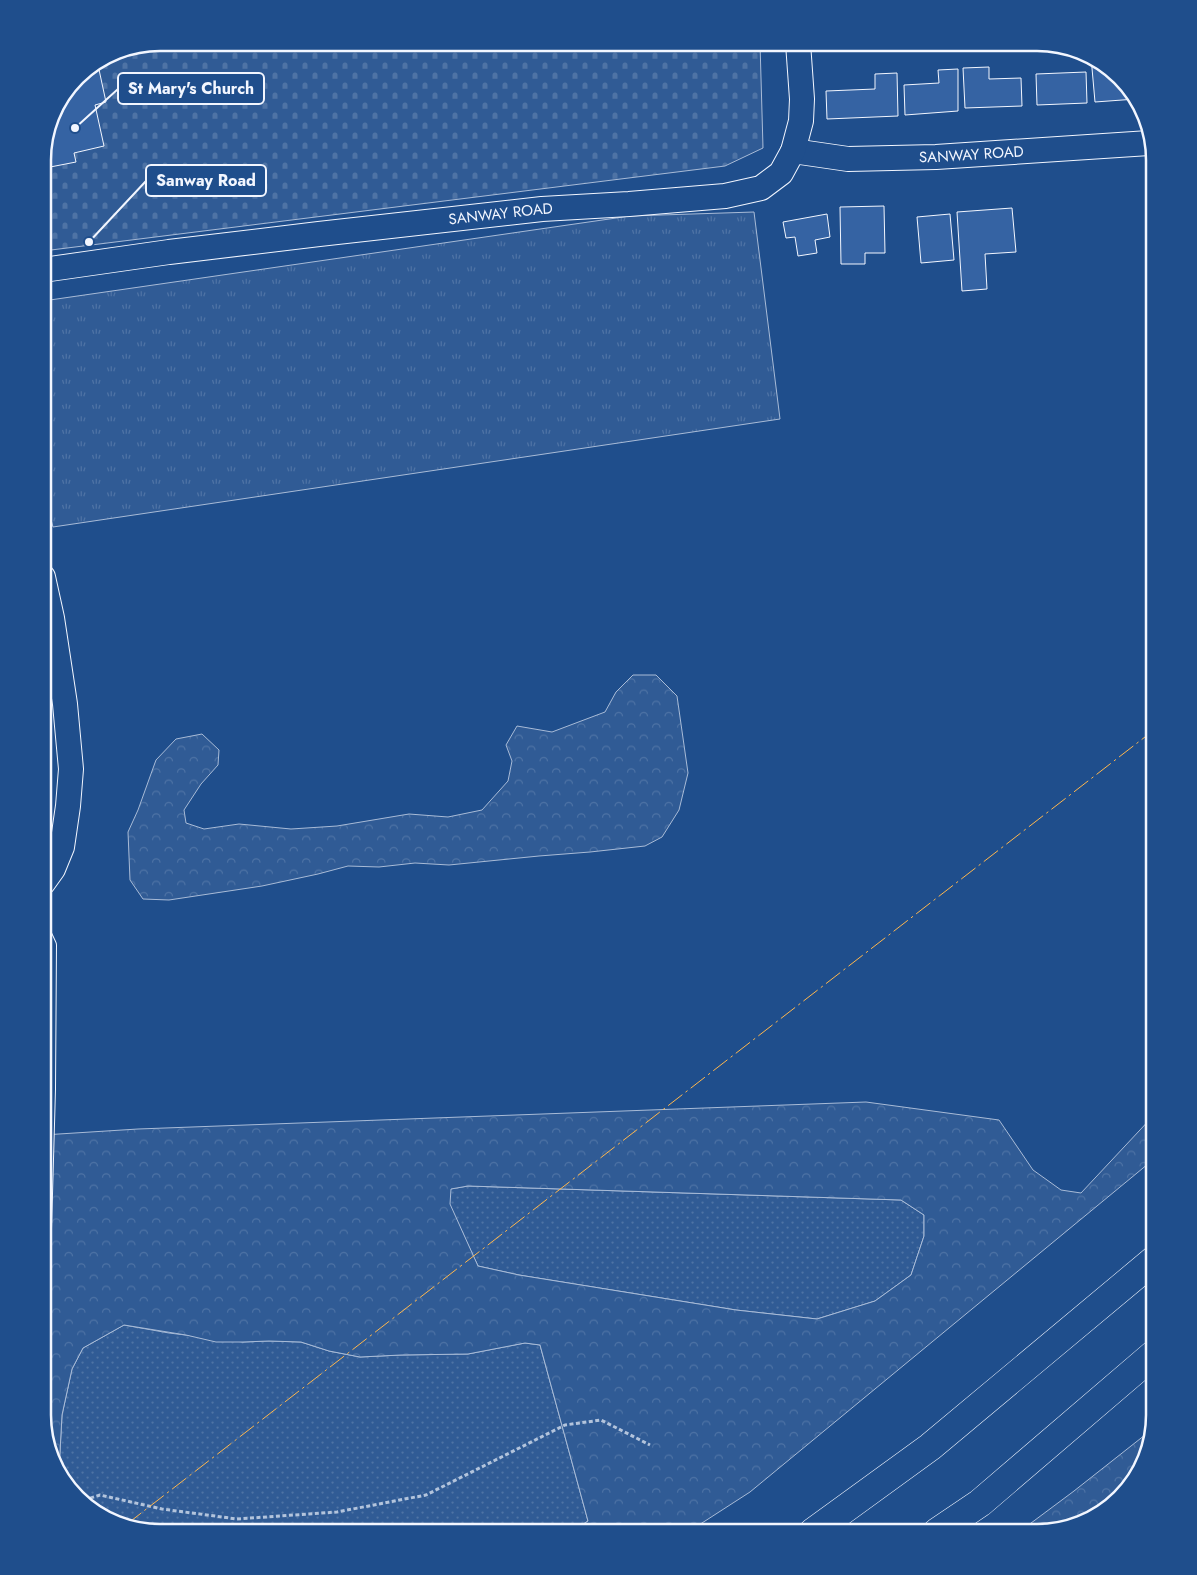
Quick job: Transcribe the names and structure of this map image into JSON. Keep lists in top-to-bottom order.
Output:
{
  "streets": {
    "street": ["SANWAY ROAD"]
  },
  "places": ["St Mary's Church", "Sanway Road"]
}
